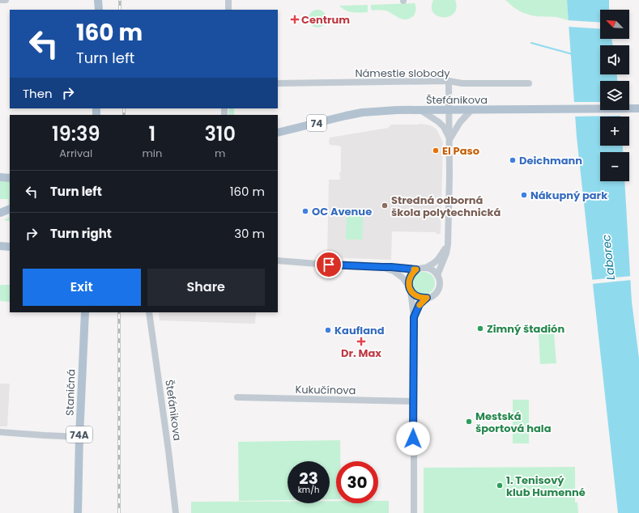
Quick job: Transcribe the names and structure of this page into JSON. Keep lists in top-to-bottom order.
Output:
{
  "streets": {
    "main road": [
      "Štefánikova",
      "74",
      "Staničná",
      "74A"
    ],
    "street": ["Námestie slobody", "Kukučínova"]
  },
  "water": ["Laborec"],
  "places": {
    "health": ["Centrum", "Dr. Max"],
    "other": [
      "El Paso",
      "Deichmann",
      "Nákupný park",
      "Stredná odborná škola polytechnická",
      "OC Avenue",
      "Zimný štadión",
      "Kaufland",
      "Mestská športová hala",
      "1. Tenisový klub Humenné"
    ]
  },
  "north": "top left",
  "page": {
    "map_buttons": ["+", "−"],
    "turn": ["160 m", "Turn left"],
    "then": "Then",
    "eta": [
      "19:39",
      "Arrival",
      "1",
      "min",
      "310",
      "m"
    ],
    "list": [
      {
        "name": "Turn left",
        "value": "160 m"
      },
      {
        "name": "Turn right",
        "value": "30 m"
      }
    ],
    "buttons": ["Exit", "Share"],
    "speed": "23 km/h",
    "limit": "30"
  }
}
